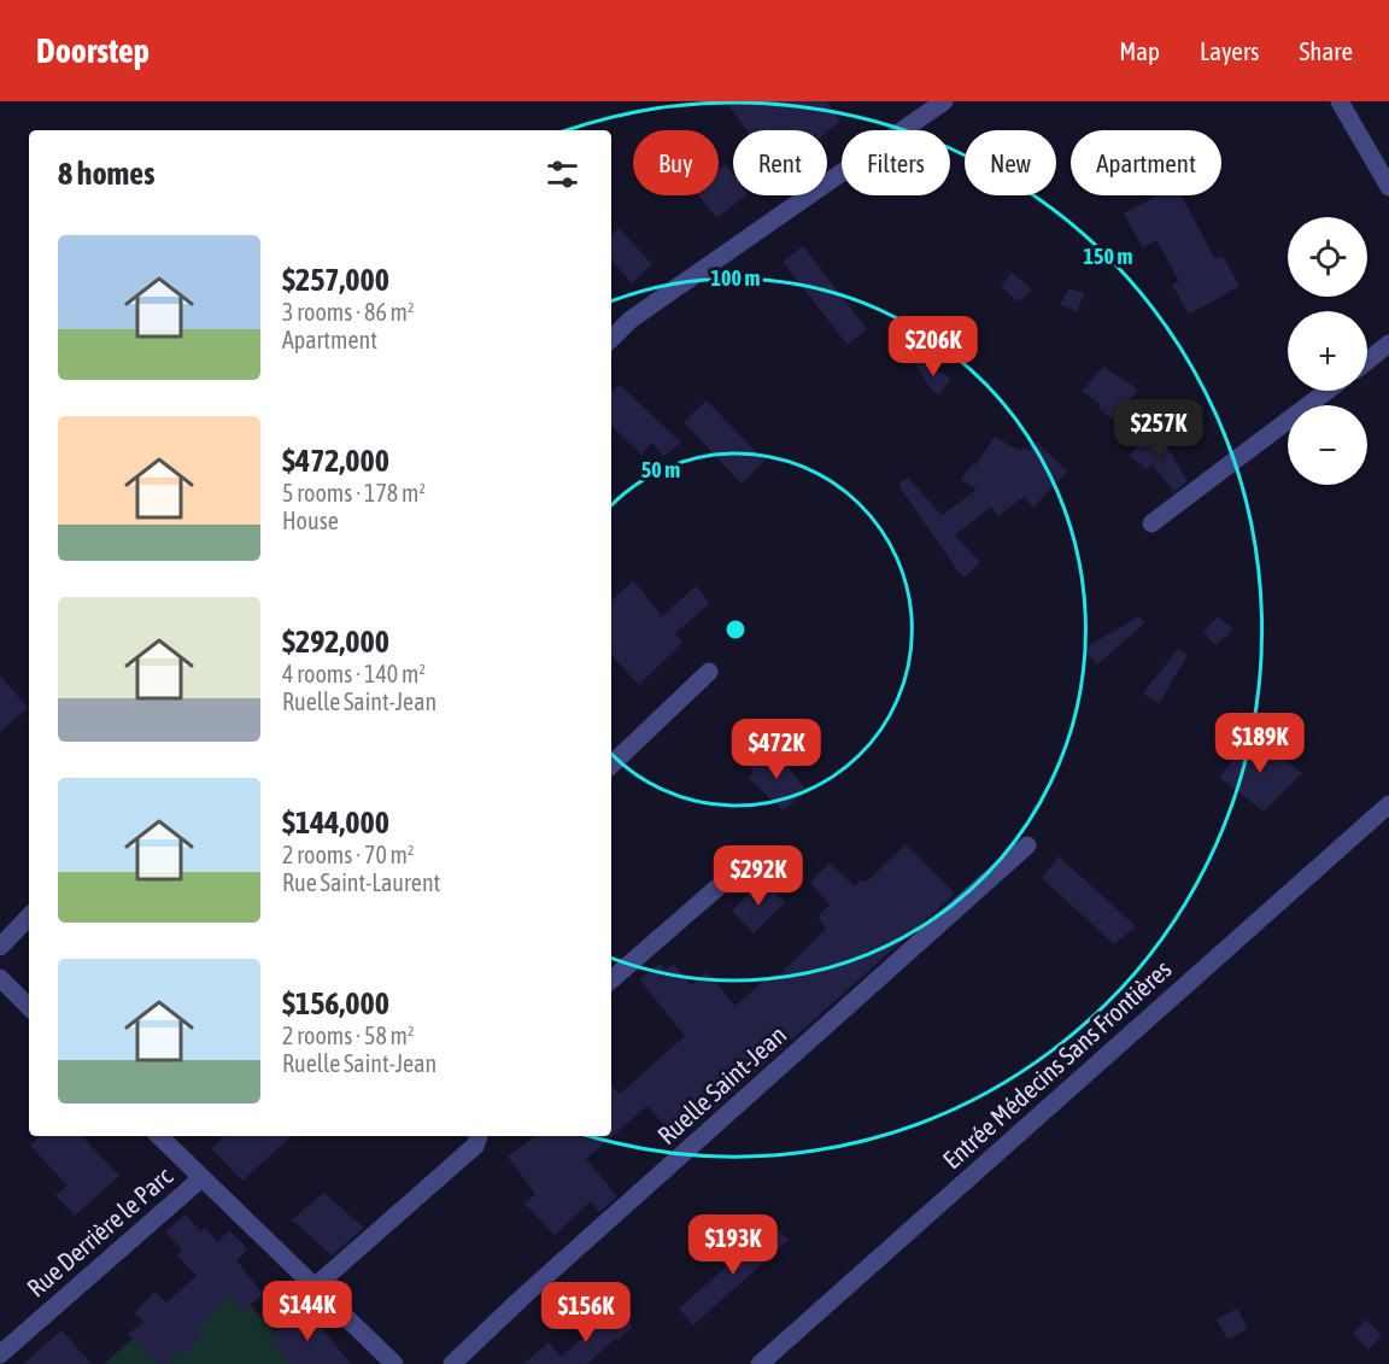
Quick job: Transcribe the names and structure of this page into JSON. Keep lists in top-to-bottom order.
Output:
{
  "streets": {
    "street": ["Entrée Médecins Sans Frontières", "Ruelle Saint-Jean", "Rue Derrière le Parc"]
  },
  "page": {
    "header": "Doorstep",
    "nav": ["Map", "Layers", "Share"],
    "chip": [
      "Buy",
      "Rent",
      "Filters",
      "New",
      "Apartment"
    ],
    "heading": "8 homes",
    "map_buttons": ["+", "−"],
    "list": [
      {
        "name": "$257,000",
        "note": "3 rooms · 86 m² · Apartment"
      },
      {
        "name": "$472,000",
        "note": "5 rooms · 178 m² · House"
      },
      {
        "name": "$292,000",
        "note": "4 rooms · 140 m² · Ruelle Saint-Jean"
      },
      {
        "name": "$144,000",
        "note": "2 rooms · 70 m² · Rue Saint-Laurent"
      },
      {
        "name": "$156,000",
        "note": "2 rooms · 58 m² · Ruelle Saint-Jean"
      }
    ],
    "price": [
      "$206K",
      "$257K",
      "$189K",
      "$472K",
      "$292K",
      "$193K",
      "$144K",
      "$156K"
    ]
  },
  "rings": ["150 m", "100 m", "50 m"]
}
